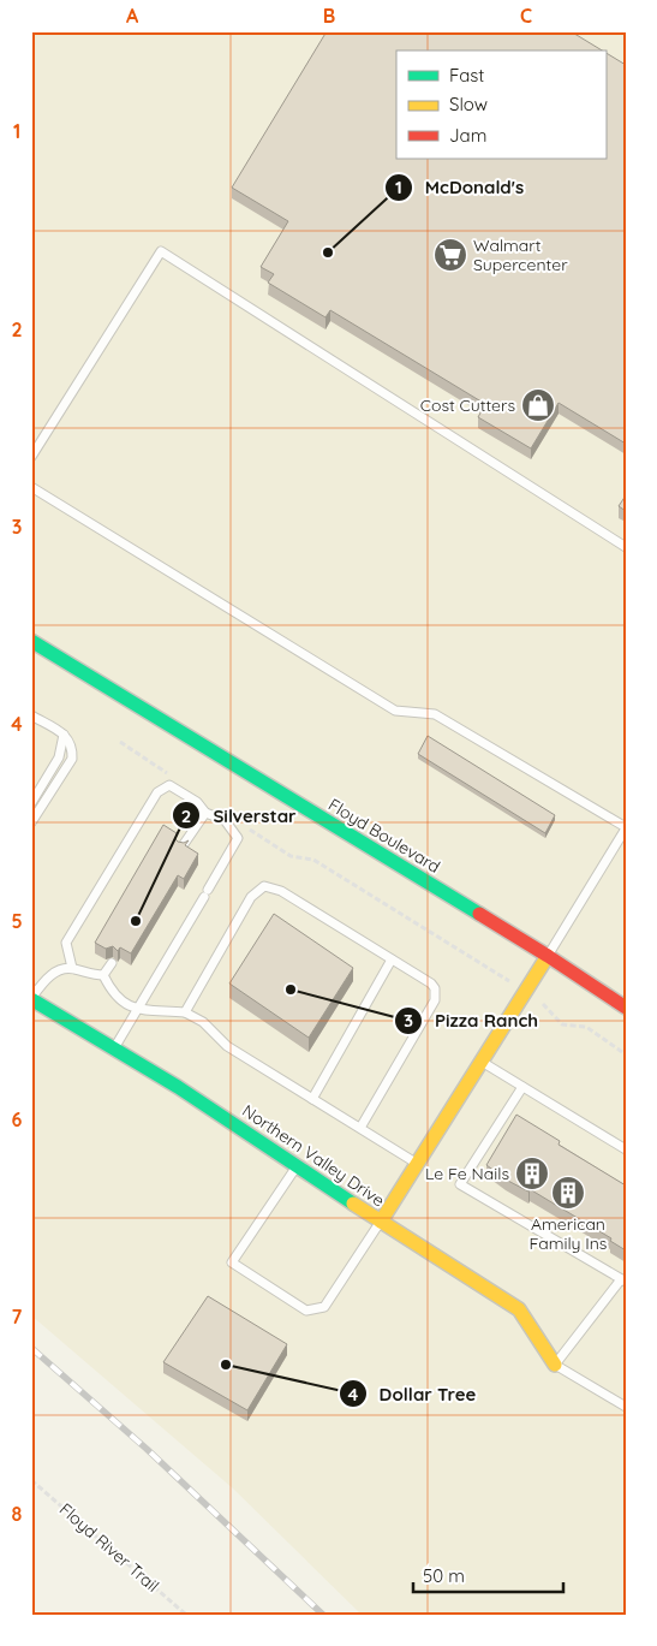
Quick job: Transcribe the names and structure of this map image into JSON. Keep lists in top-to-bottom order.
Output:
{
  "streets": {
    "street": ["Floyd Boulevard", "Northern Valley Drive"],
    "path": ["Floyd River Trail"]
  },
  "places": {
    "other": [
      "McDonald's",
      "Silverstar",
      "Pizza Ranch",
      "Dollar Tree"
    ],
    "supermarket": ["Walmart Supercenter"],
    "shop": ["Cost Cutters"],
    "building": ["Le Fe Nails", "American Family Ins"]
  },
  "legend": ["Fast", "Slow", "Jam"],
  "scale_bar": "50 m",
  "grid": {
    "columns": ["A", "B", "C"],
    "rows": [
      "1",
      "2",
      "3",
      "4",
      "5",
      "6",
      "7",
      "8"
    ]
  }
}
